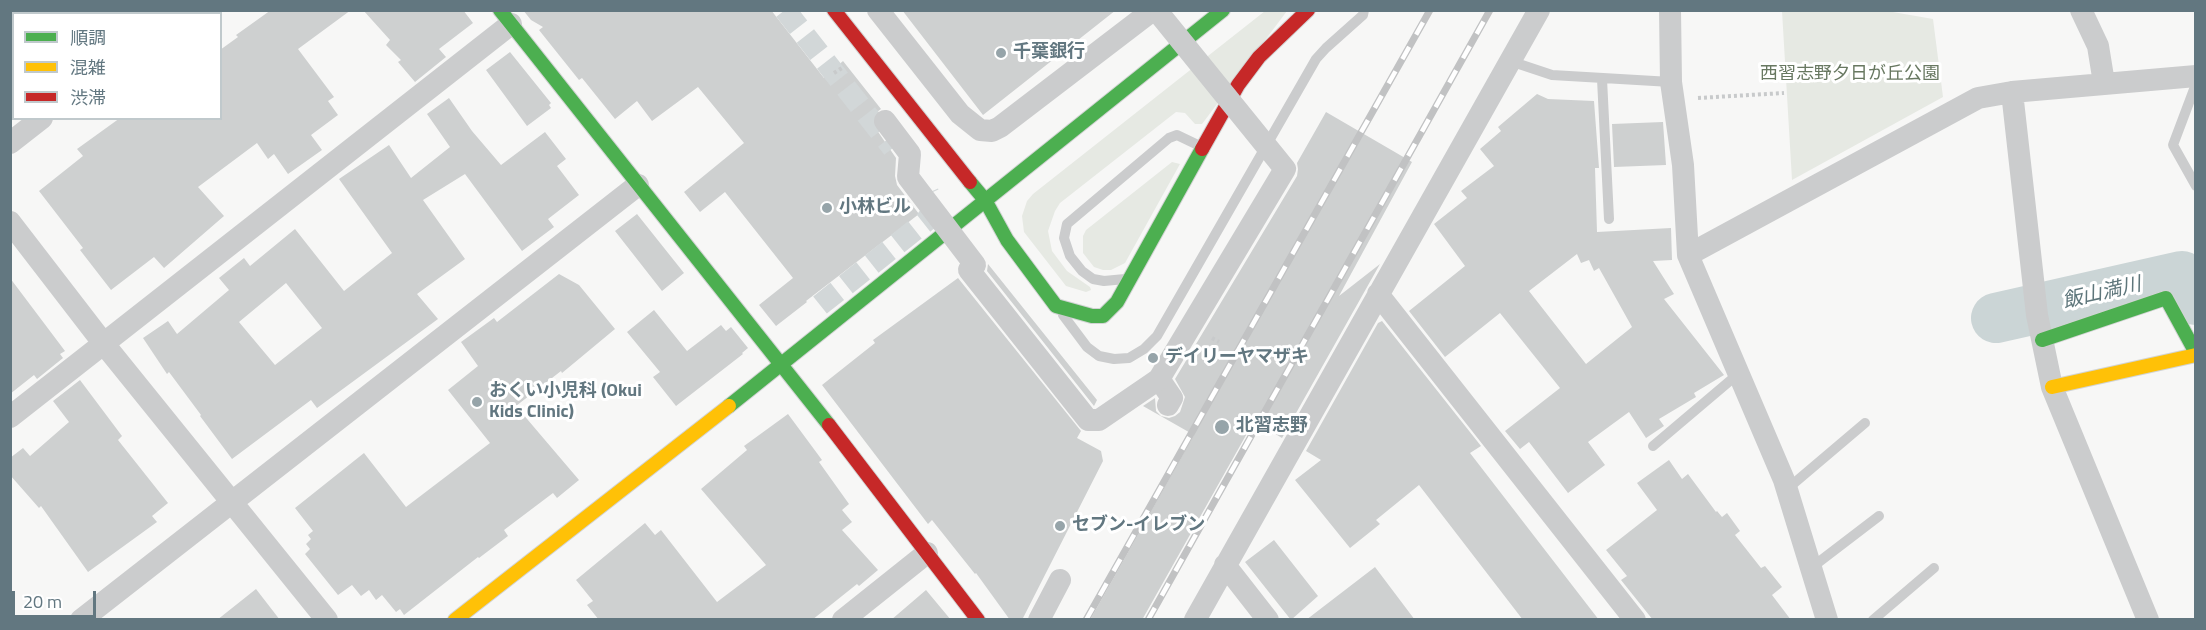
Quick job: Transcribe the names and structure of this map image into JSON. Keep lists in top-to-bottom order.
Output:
{
  "water": ["飯山満川"],
  "parks": ["西習志野夕日が丘公園"],
  "places": [
    "千葉銀行",
    "小林ビル",
    "デイリーヤマザキ",
    "おくい小児科 (Okui Kids Clinic)",
    "北習志野",
    "セブン-イレブン"
  ],
  "legend": ["順調", "混雑", "渋滞"],
  "scale_bar": "20 m"
}
